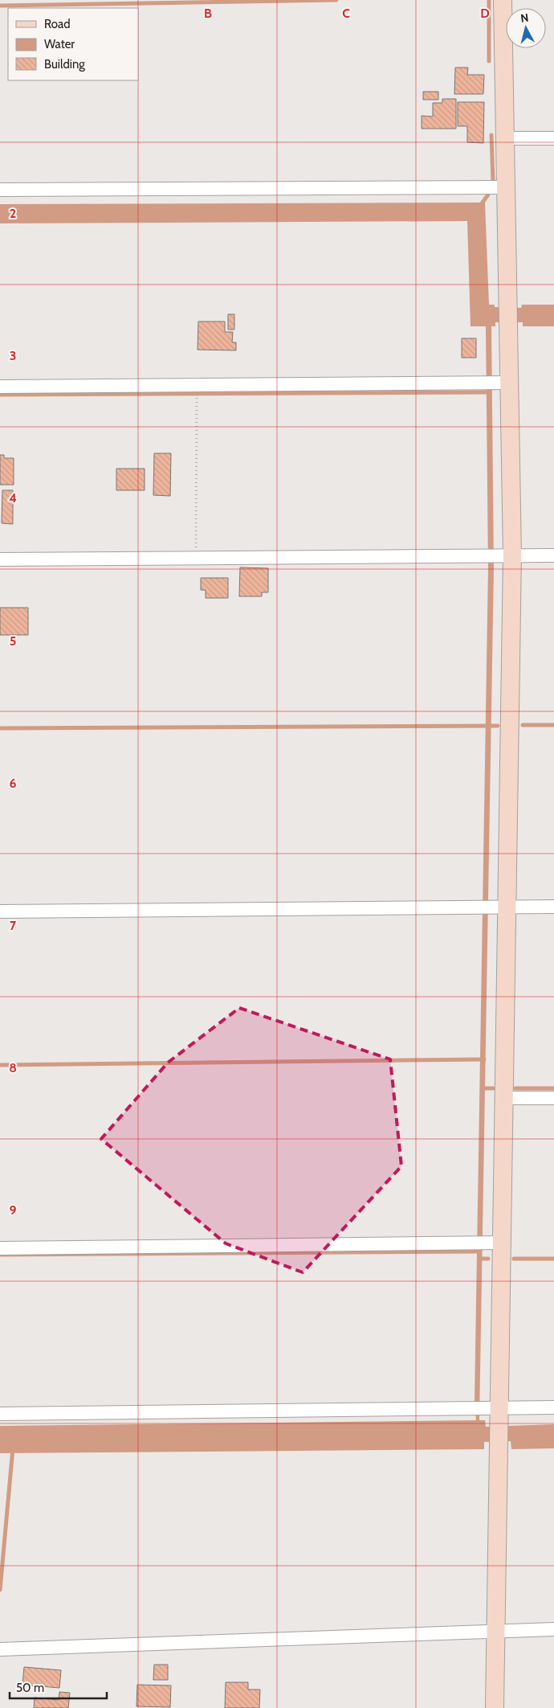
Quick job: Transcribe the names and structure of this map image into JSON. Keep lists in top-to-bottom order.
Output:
{
  "legend": ["Road", "Water", "Building"],
  "scale_bar": "50 m",
  "north": "top",
  "grid": {
    "columns": ["B", "C", "D"],
    "rows": [
      "2",
      "3",
      "4",
      "5",
      "6",
      "7",
      "8",
      "9"
    ]
  }
}
